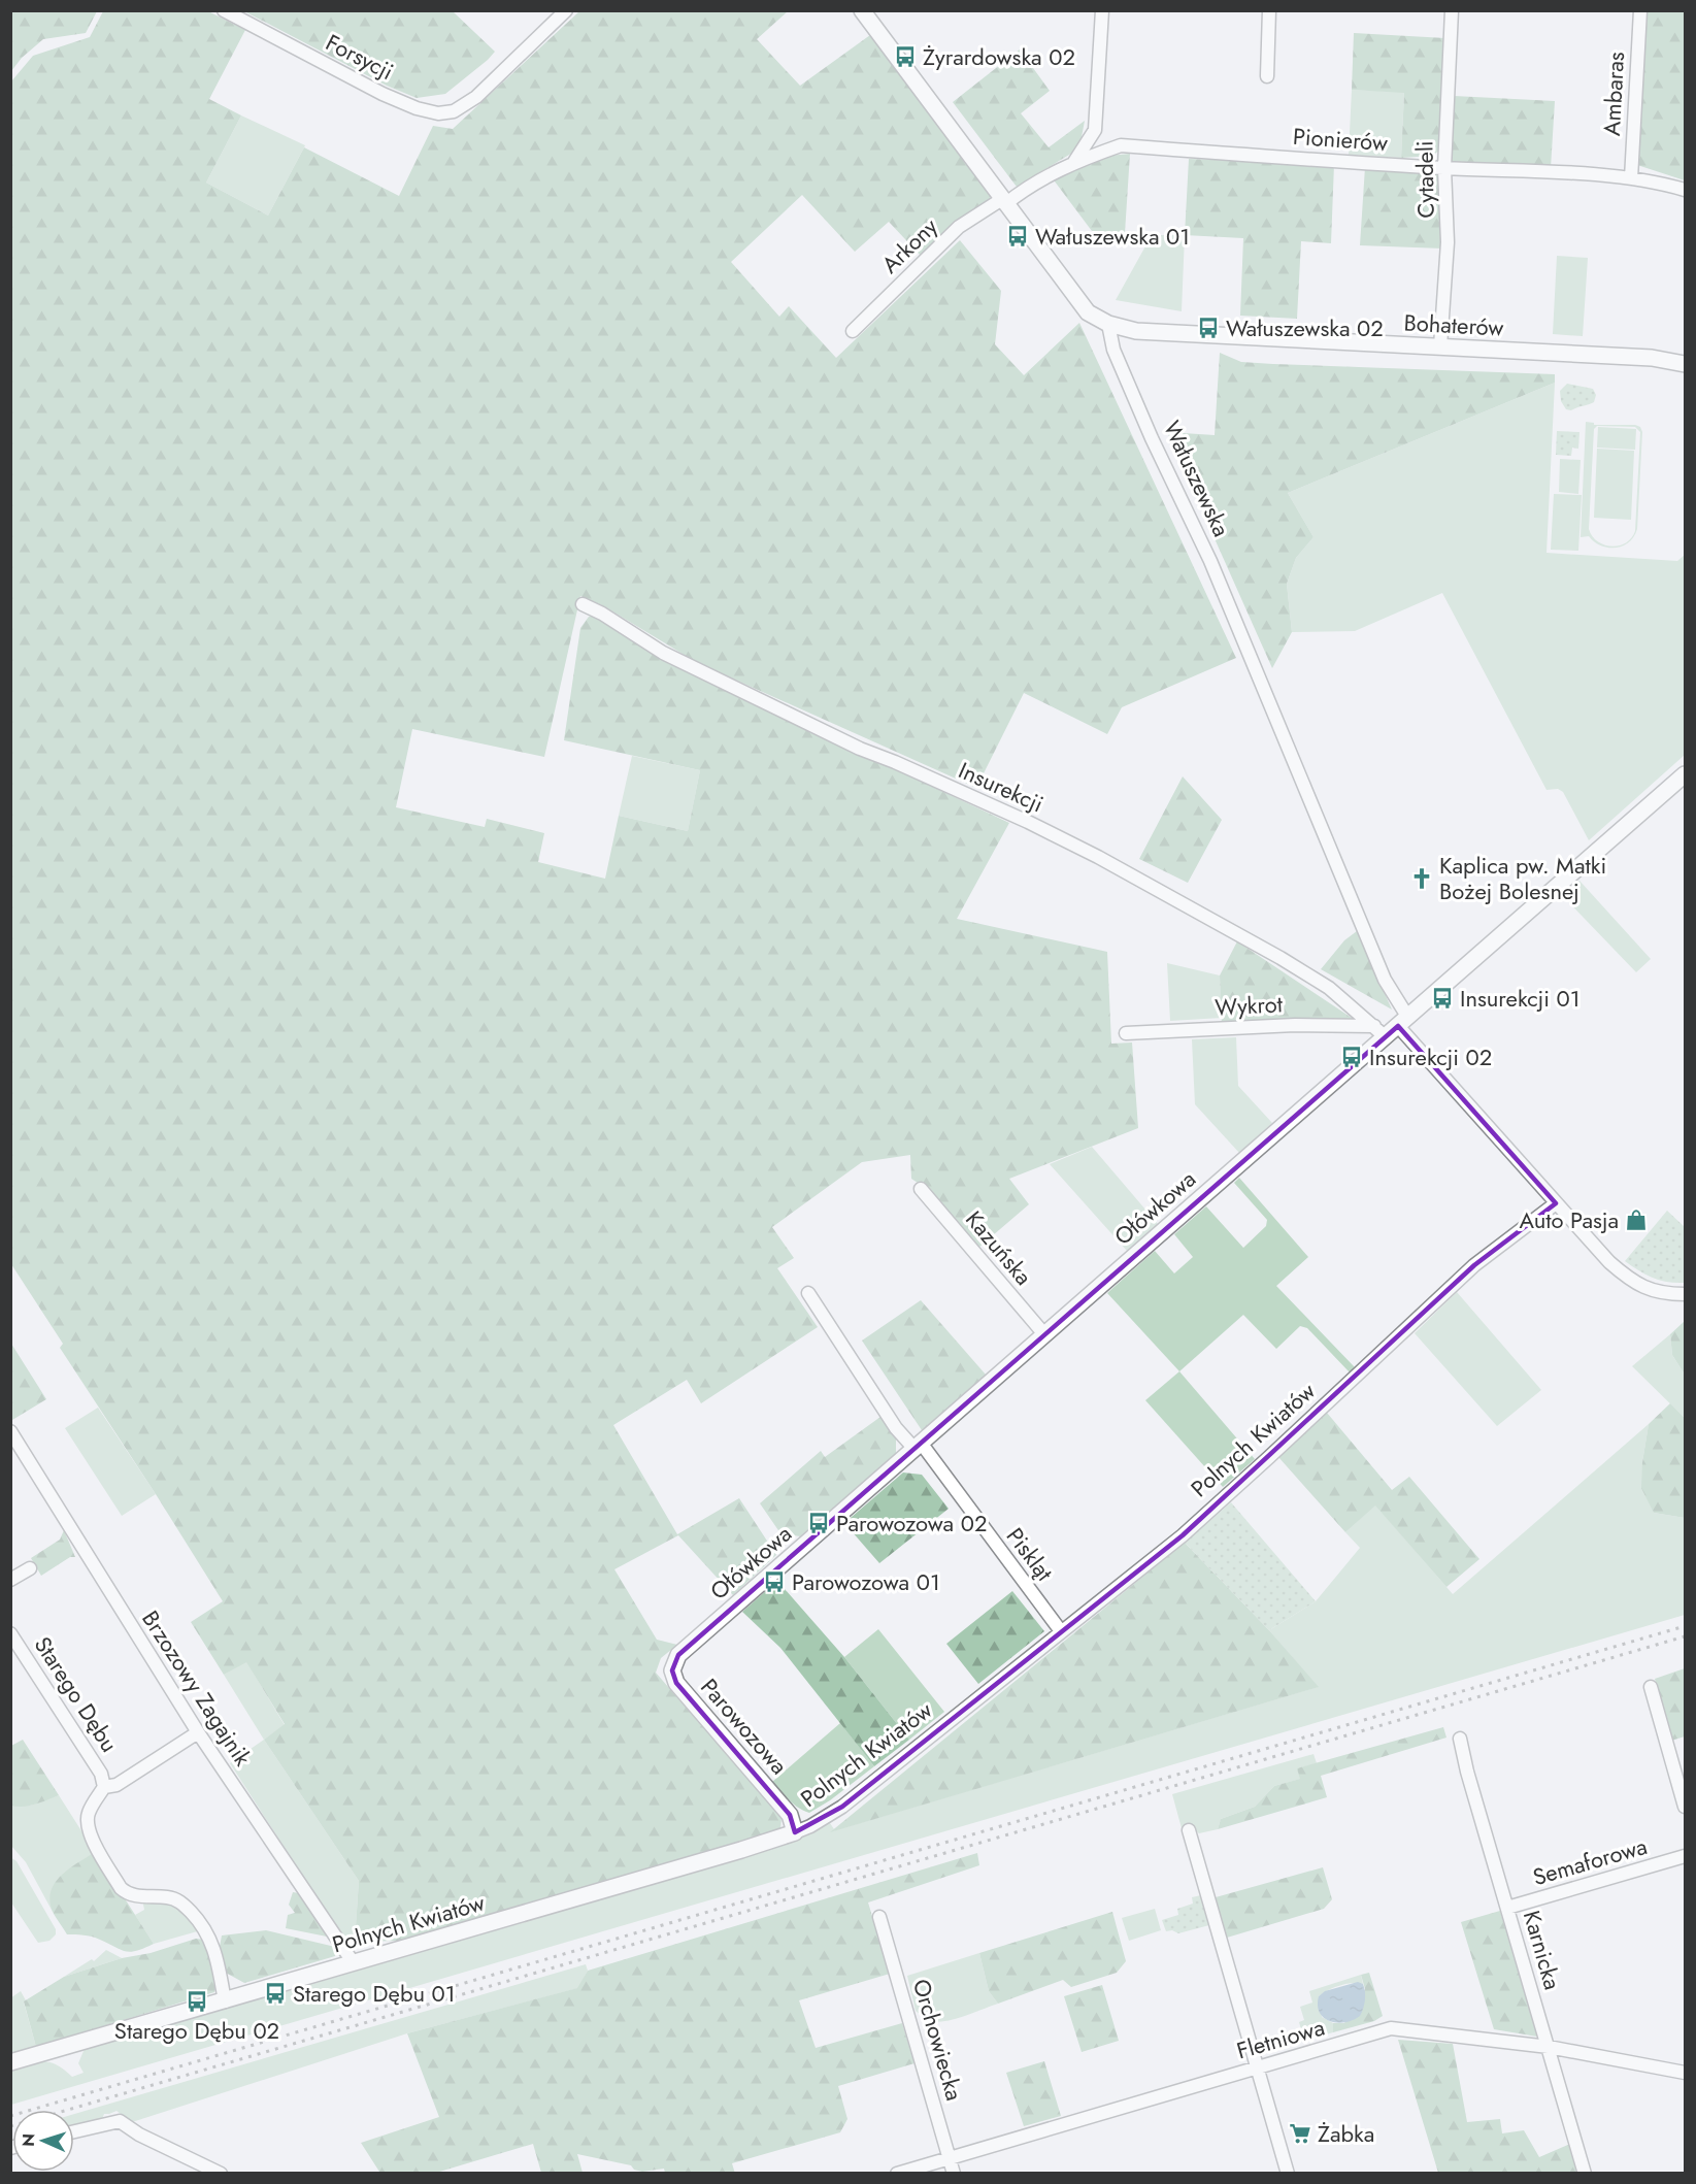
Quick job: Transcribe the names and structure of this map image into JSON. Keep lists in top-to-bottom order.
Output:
{
  "streets": {
    "street": [
      "Forsycji",
      "Ambaras",
      "Pionierów",
      "Cytadeli",
      "Arkony",
      "Bohaterów",
      "Wałuszewska",
      "Insurekcji",
      "Wykrot",
      "Ołówkowa",
      "Kazuńska",
      "Polnych Kwiatów",
      "Piskląt",
      "Brzozowy Zagajnik",
      "Starego Dębu",
      "Parowozowa",
      "Semaforowa",
      "Karnicka",
      "Fletniowa",
      "Orchowiecka"
    ]
  },
  "crossings": [
    ["Ambaras", "Pionierów"],
    ["Pionierów", "Cytadeli"],
    ["Pionierów", "Arkony"],
    ["Cytadeli", "Bohaterów"],
    ["Bohaterów", "Wałuszewska"],
    ["Wałuszewska", "Ołówkowa"],
    ["Wałuszewska", "Polnych Kwiatów"],
    ["Insurekcji", "Wykrot"],
    ["Insurekcji", "Ołówkowa"],
    ["Wykrot", "Ołówkowa"],
    ["Ołówkowa", "Kazuńska"],
    ["Ołówkowa", "Piskląt"],
    ["Ołówkowa", "Parowozowa"],
    ["Polnych Kwiatów", "Piskląt"],
    ["Polnych Kwiatów", "Brzozowy Zagajnik"],
    ["Polnych Kwiatów", "Starego Dębu"],
    ["Polnych Kwiatów", "Parowozowa"],
    ["Semaforowa", "Karnicka"],
    ["Karnicka", "Fletniowa"],
    ["Fletniowa", "Orchowiecka"]
  ],
  "places": {
    "bus stop": [
      "Żyrardowska 02",
      "Wałuszewska 01",
      "Wałuszewska 02",
      "Insurekcji 01",
      "Insurekcji 02",
      "Parowozowa 02",
      "Parowozowa 01",
      "Starego Dębu 01",
      "Starego Dębu 02"
    ],
    "church": ["Kaplica pw. Matki Bożej Bolesnej"],
    "shop": ["Auto Pasja"],
    "supermarket": ["Żabka"]
  },
  "north": "left"
}
